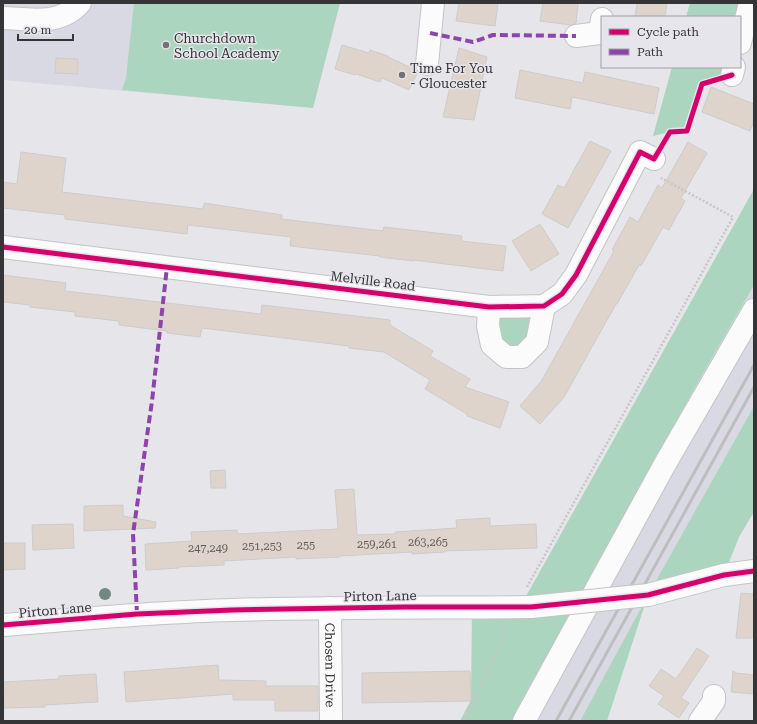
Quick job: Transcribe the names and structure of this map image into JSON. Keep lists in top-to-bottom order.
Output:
{
  "streets": {
    "street": ["Melville Road", "Pirton Lane", "Chosen Drive"]
  },
  "crossings": [
    ["Pirton Lane", "Chosen Drive"]
  ],
  "places": ["Churchdown School Academy", "Time For You - Gloucester"],
  "house_numbers": [
    "263,265",
    "259,261",
    "255",
    "251,253",
    "247,249"
  ],
  "legend": ["Cycle path", "Path"],
  "scale_bar": "20 m"
}
